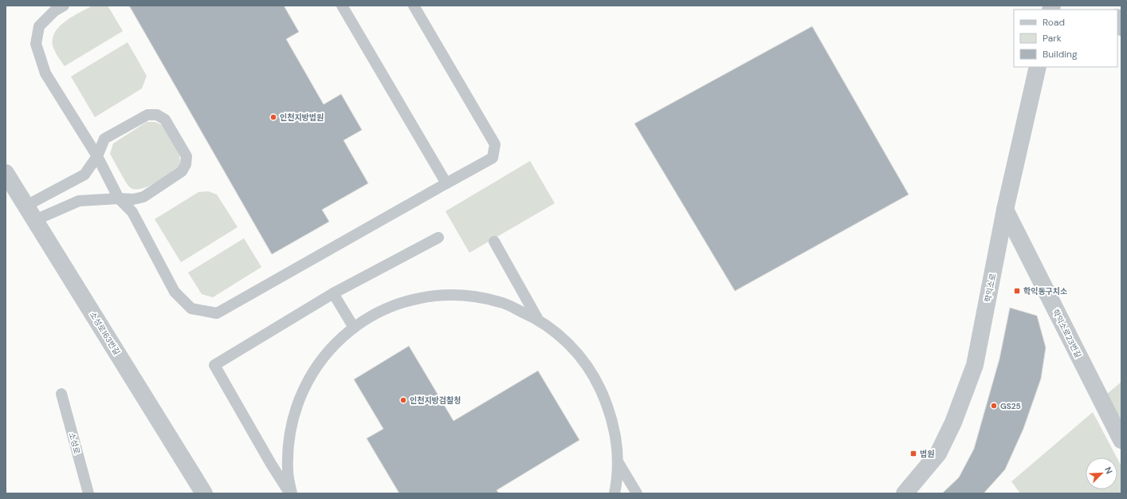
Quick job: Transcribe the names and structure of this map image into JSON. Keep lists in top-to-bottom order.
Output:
{
  "streets": {
    "street": ["학익소로", "소성로163번길", "학익소로23번길"],
    "lane": ["소성로"]
  },
  "crossings": [
    ["학익소로", "학익소로23번길"]
  ],
  "places": {
    "other": ["인천지방법원", "인천지방검찰청", "GS25"],
    "transit": ["학익동구치소", "법원"]
  },
  "legend": ["Road", "Park", "Building"],
  "north": "top right"
}
